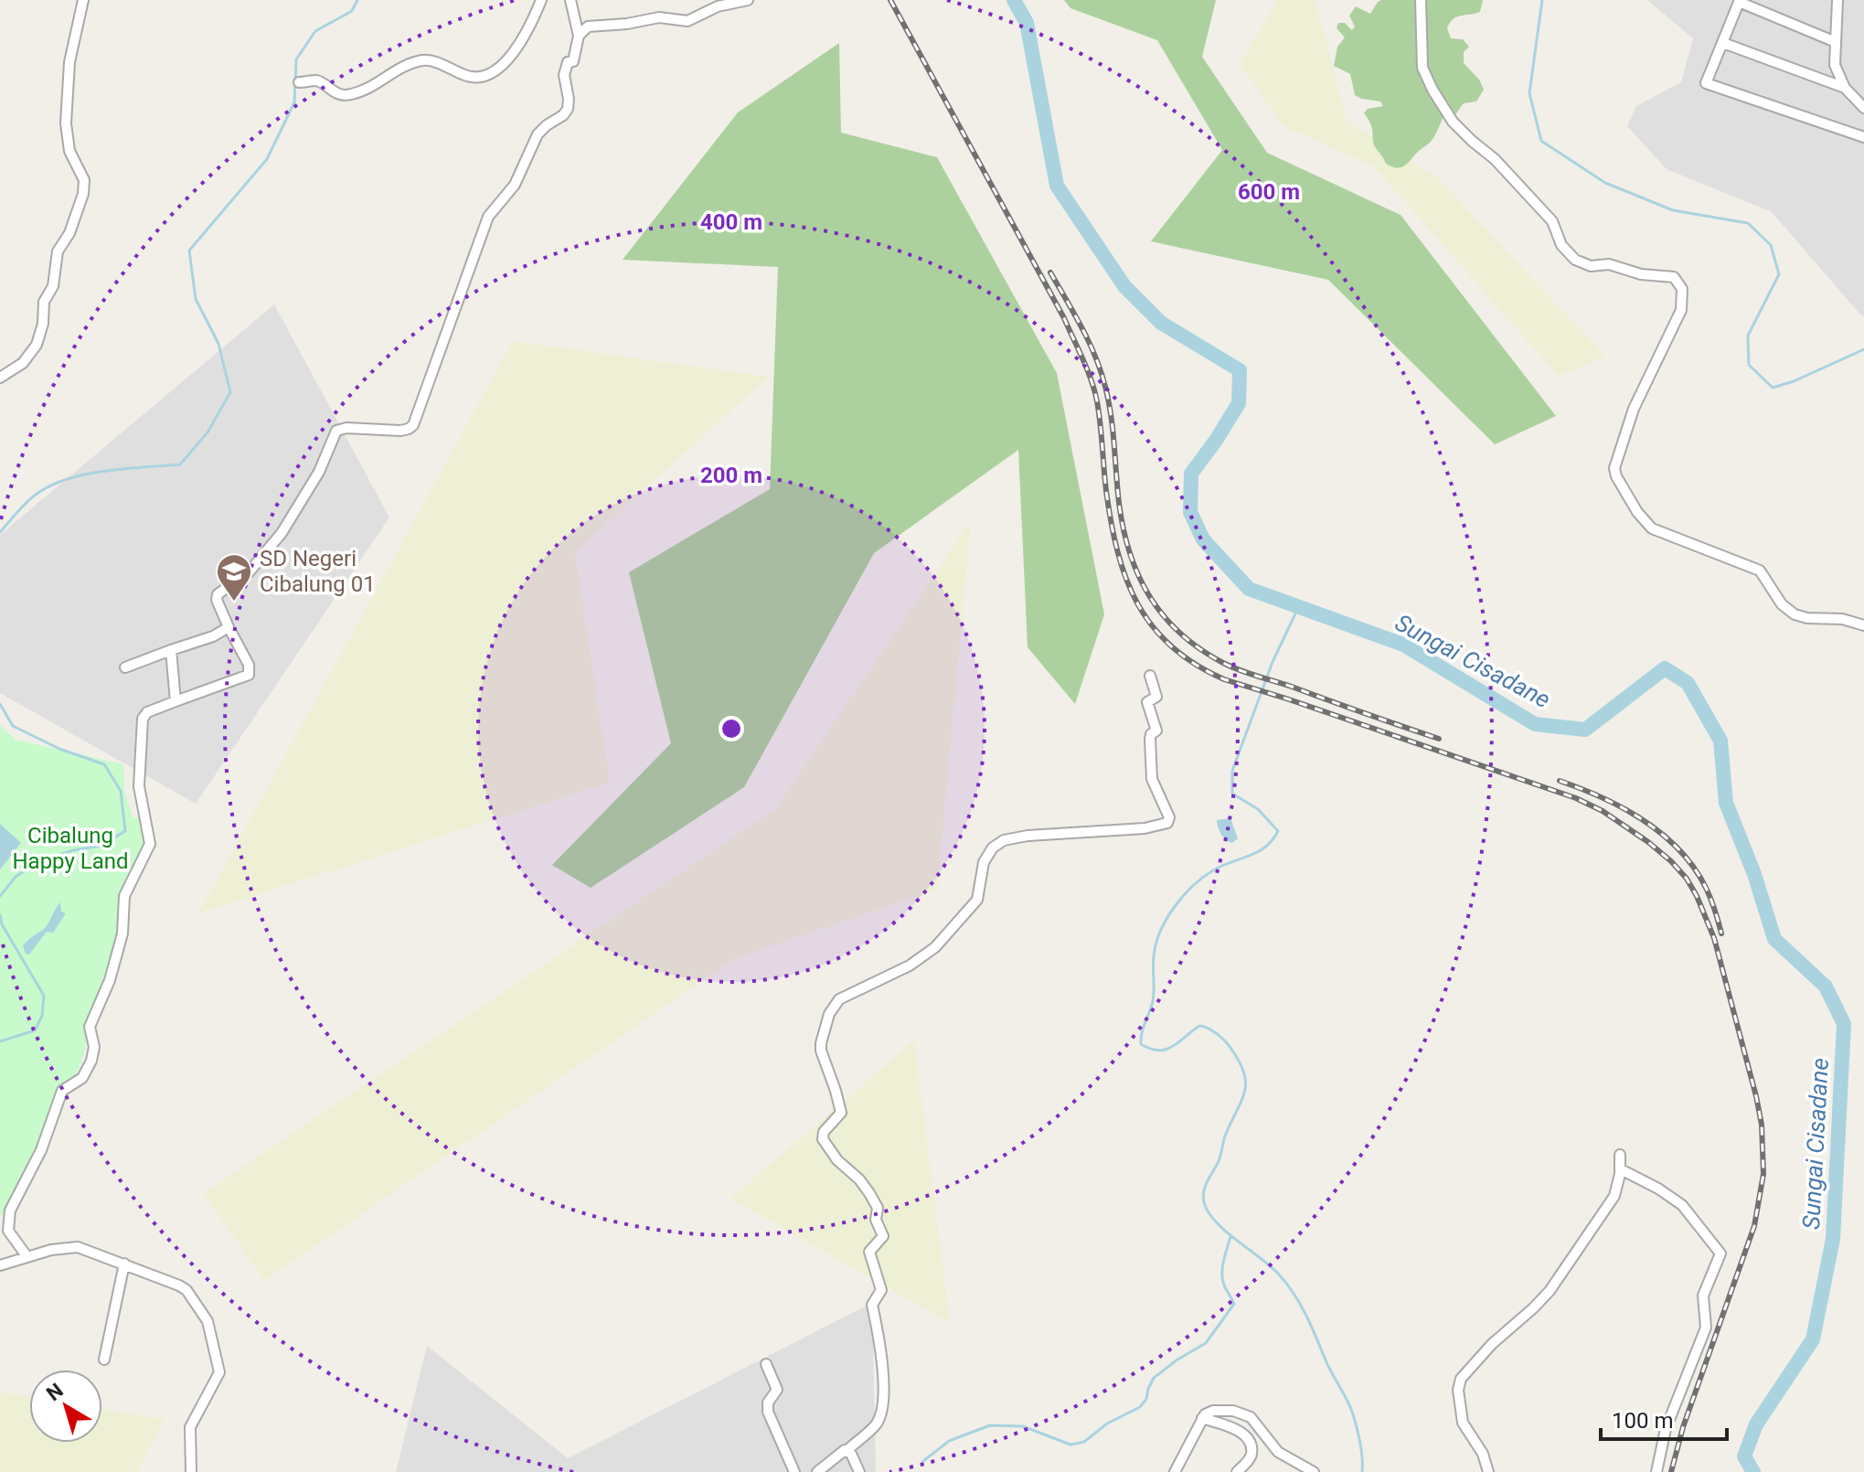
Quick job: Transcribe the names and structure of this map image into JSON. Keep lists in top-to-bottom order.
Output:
{
  "water": ["Sungai Cisadane"],
  "parks": ["Cibalung Happy Land"],
  "places": {
    "school or university": ["SD Negeri Cibalung 01"]
  },
  "scale_bar": "100 m",
  "north": "top left",
  "rings": ["600 m", "400 m", "200 m"]
}
